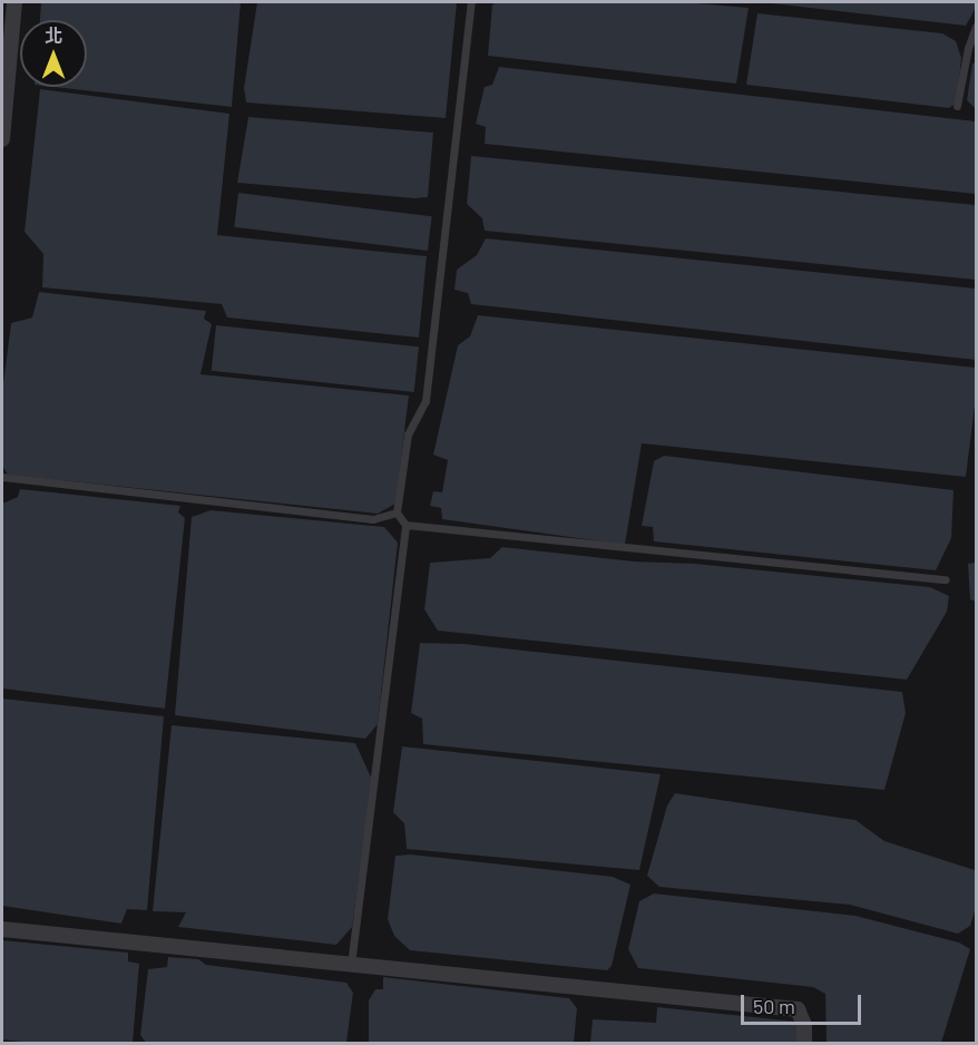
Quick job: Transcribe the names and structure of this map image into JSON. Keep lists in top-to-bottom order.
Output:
{
  "scale_bar": "50 m",
  "north": "top"
}
